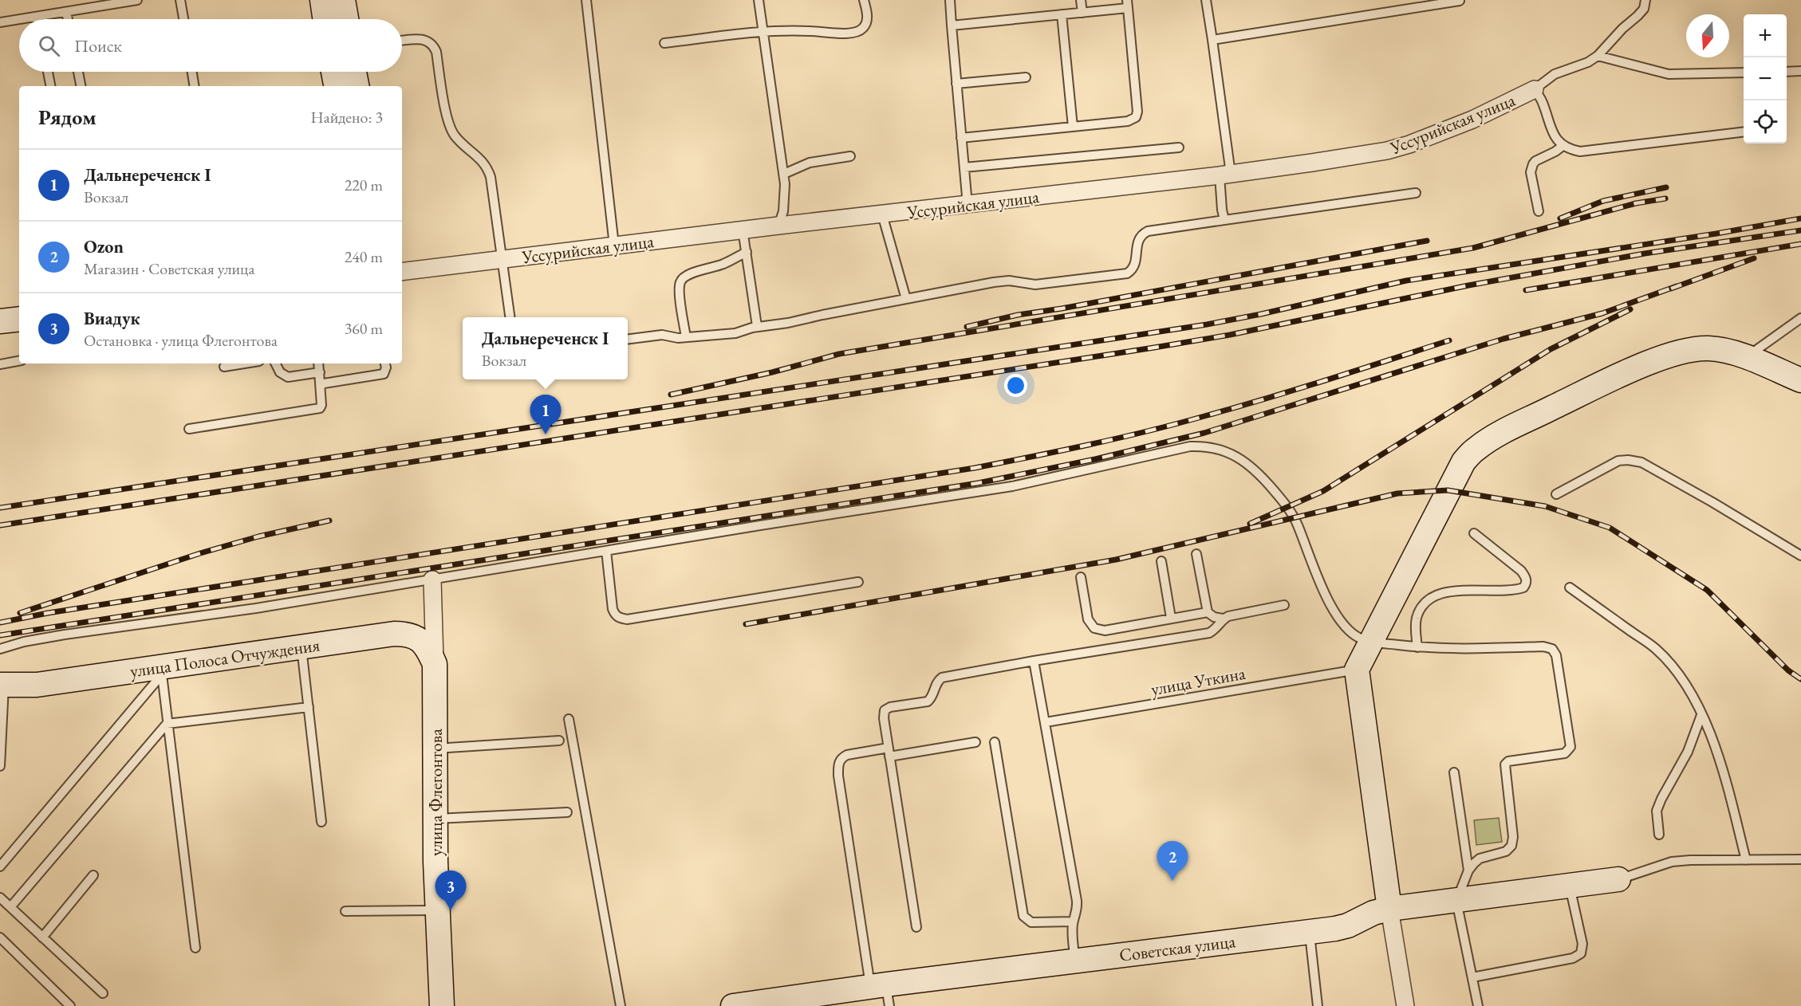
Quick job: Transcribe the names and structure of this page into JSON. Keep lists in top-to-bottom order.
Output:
{
  "streets": {
    "main road": ["улица Полоса Отчуждения", "улица Флегонтова", "Советская улица"],
    "street": ["Уссурийская улица"],
    "lane": ["улица Уткина"]
  },
  "crossings": [
    ["улица Полоса Отчуждения", "улица Флегонтова"]
  ],
  "north": "bottom",
  "page": {
    "map_buttons": ["+", "−"],
    "search": "Поиск",
    "heading": ["Рядом", "Найдено: 3"],
    "list": [
      {
        "mark": "1",
        "name": "Дальнереченск I",
        "note": "Вокзал",
        "value": "220 m"
      },
      {
        "mark": "2",
        "name": "Ozon",
        "note": "Магазин · Советская улица",
        "value": "240 m"
      },
      {
        "mark": "3",
        "name": "Виадук",
        "note": "Остановка · улица Флегонтова",
        "value": "360 m"
      }
    ],
    "popup": ["Дальнереченск I", "Вокзал"],
    "pins": ["1", "2", "3"]
  }
}
